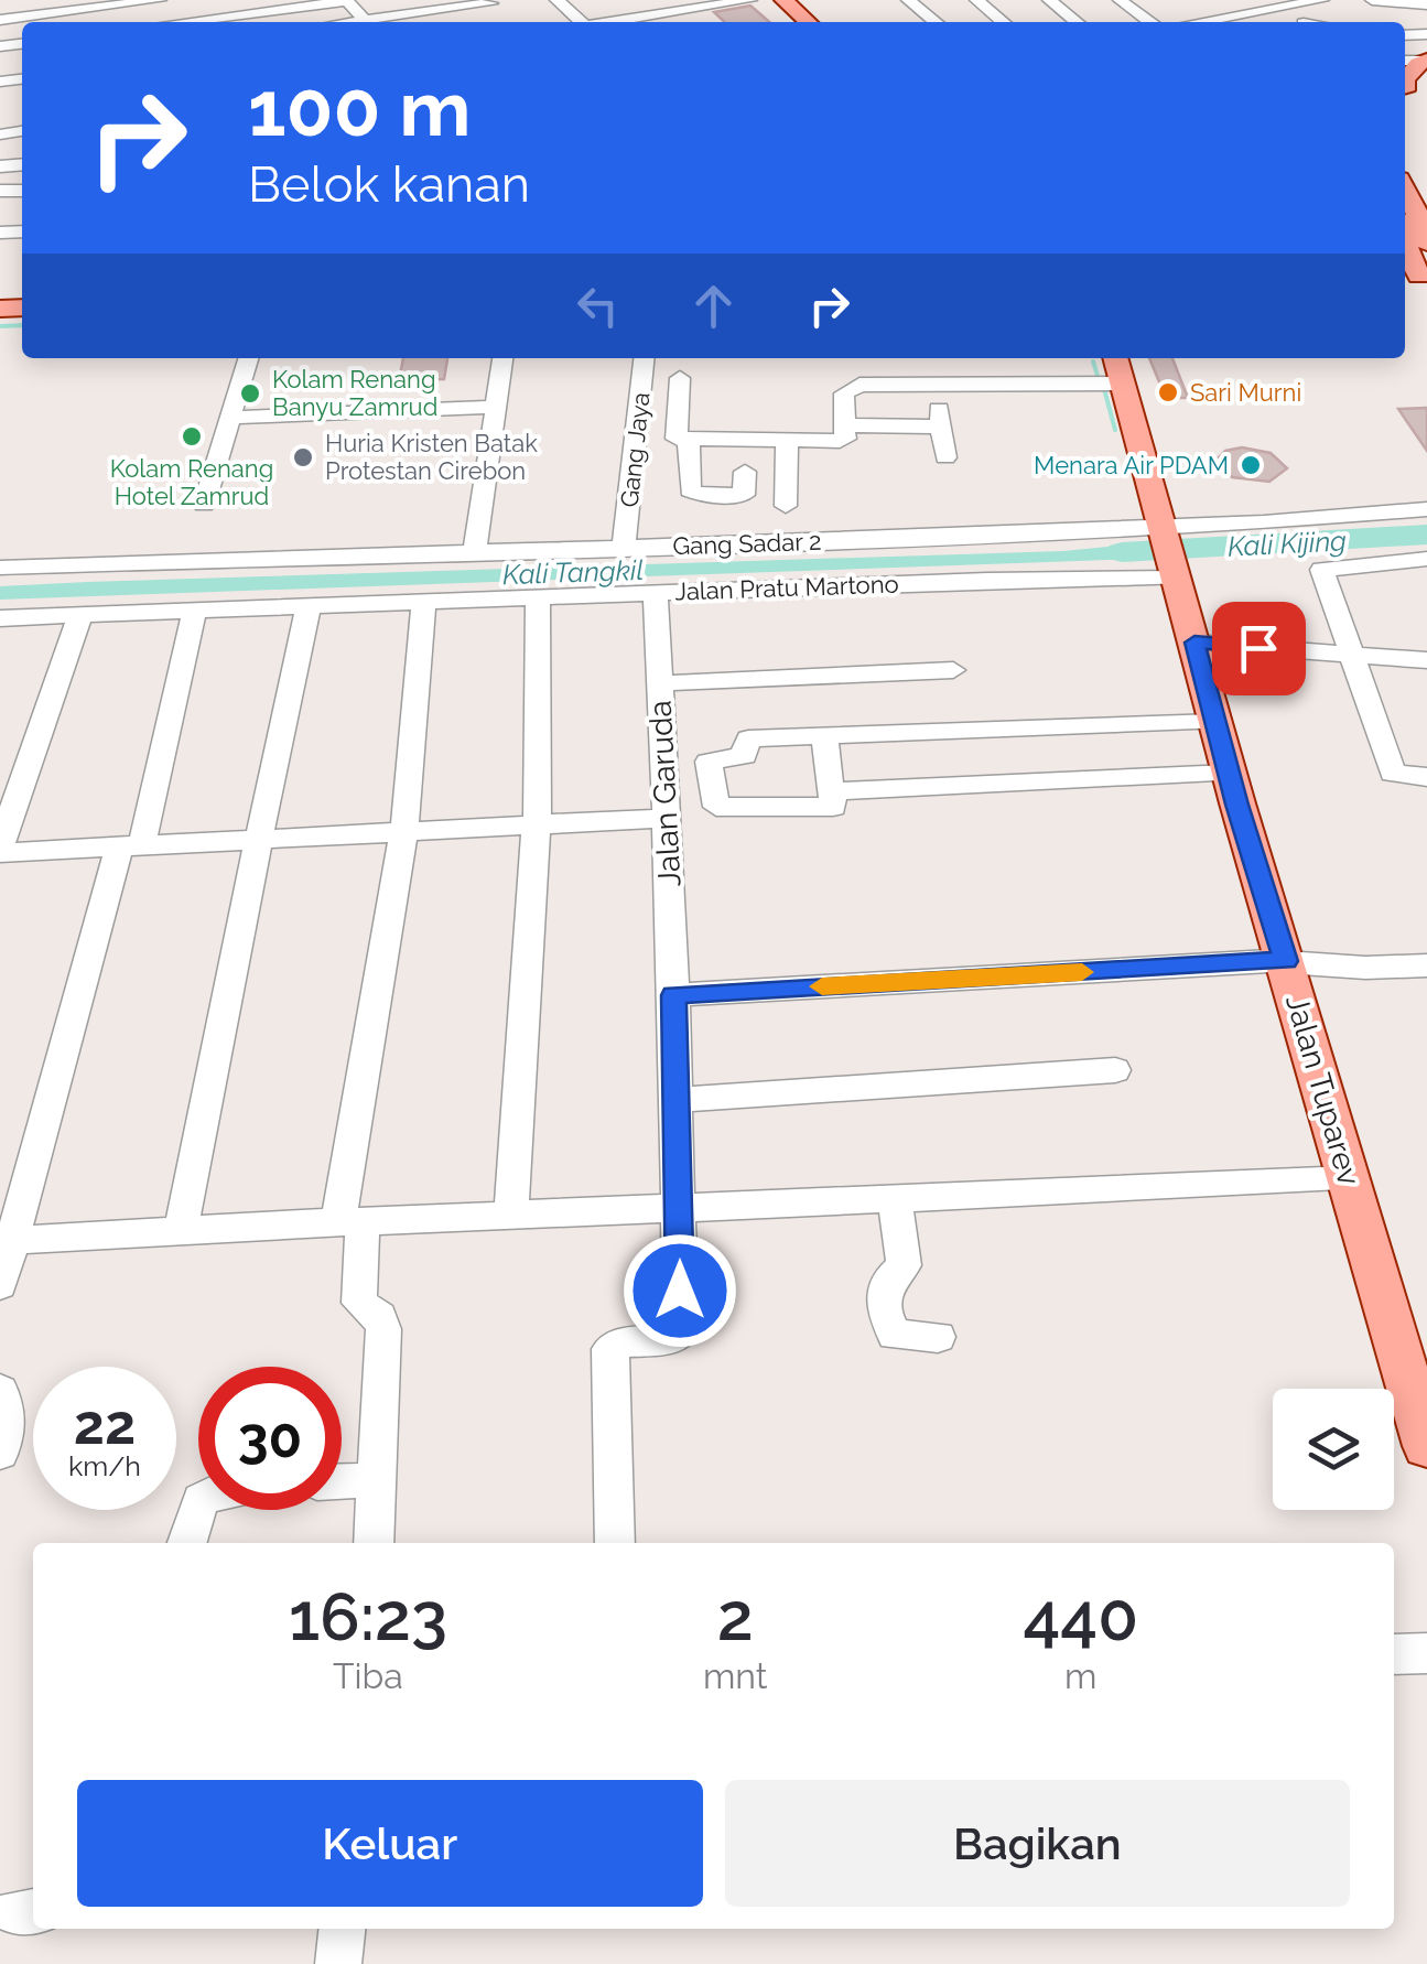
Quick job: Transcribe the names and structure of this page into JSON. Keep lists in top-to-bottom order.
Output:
{
  "streets": {
    "main road": ["Jalan Tuparev"],
    "street": [
      "Gang Jaya",
      "Gang Sadar 2",
      "Jalan Pratu Martono",
      "Jalan Garuda"
    ]
  },
  "crossings": [
    ["Gang Jaya", "Gang Sadar 2"],
    ["Gang Sadar 2", "Jalan Tuparev"],
    ["Jalan Pratu Martono", "Jalan Garuda"],
    ["Jalan Pratu Martono", "Jalan Tuparev"]
  ],
  "water": ["Kali Kijing", "Kali Tangkil"],
  "places": [
    "Sari Murni",
    "Kolam Renang Banyu Zamrud",
    "Kolam Renang Hotel Zamrud",
    "Huria Kristen Batak Protestan Cirebon",
    "Menara Air PDAM"
  ],
  "page": {
    "turn": ["100 m", "Belok kanan"],
    "speed": "22 km/h",
    "limit": "30",
    "eta": [
      "16:23",
      "Tiba",
      "2",
      "mnt",
      "440",
      "m"
    ],
    "buttons": ["Keluar", "Bagikan"]
  }
}
